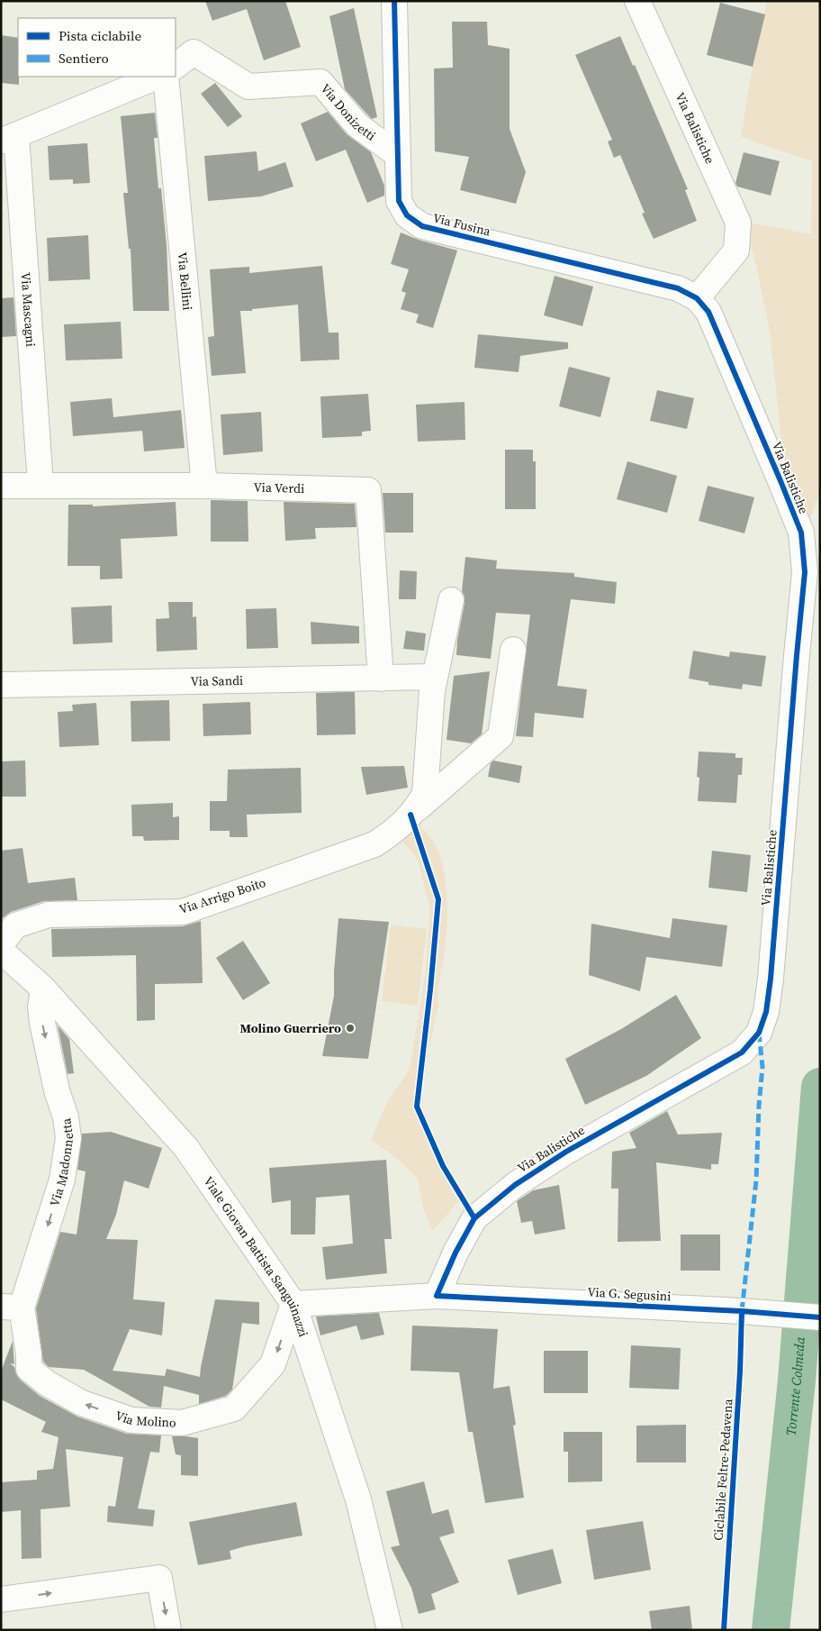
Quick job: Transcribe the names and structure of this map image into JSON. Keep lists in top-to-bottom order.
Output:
{
  "streets": {
    "street": [
      "Via Donizetti",
      "Via Balistiche",
      "Via Fusina",
      "Via Bellini",
      "Via Mascagni",
      "Via Verdi",
      "Via Sandi",
      "Via Arrigo Boito",
      "Via Madonnetta",
      "Viale Giovan Battista Sanguinazzi",
      "Via G. Segusini",
      "Via Molino"
    ],
    "cycle path": ["Ciclabile Feltre-Pedavena"]
  },
  "crossings": [
    ["Via Donizetti", "Via Fusina"],
    ["Via Balistiche", "Via Fusina"],
    ["Via Balistiche", "Via G. Segusini"],
    ["Via Bellini", "Via Verdi"],
    ["Via Mascagni", "Via Verdi"],
    ["Via Verdi", "Via Sandi"],
    ["Via Sandi", "Via Arrigo Boito"],
    ["Via Madonnetta", "Viale Giovan Battista Sanguinazzi"],
    ["Via Madonnetta", "Via Molino"],
    ["Viale Giovan Battista Sanguinazzi", "Via G. Segusini"],
    ["Viale Giovan Battista Sanguinazzi", "Via Molino"],
    ["Via G. Segusini", "Via Molino"]
  ],
  "one_way": ["Via Madonnetta"],
  "water": ["Torrente Colmeda"],
  "places": ["Molino Guerriero"],
  "legend": ["Pista ciclabile", "Sentiero"]
}
